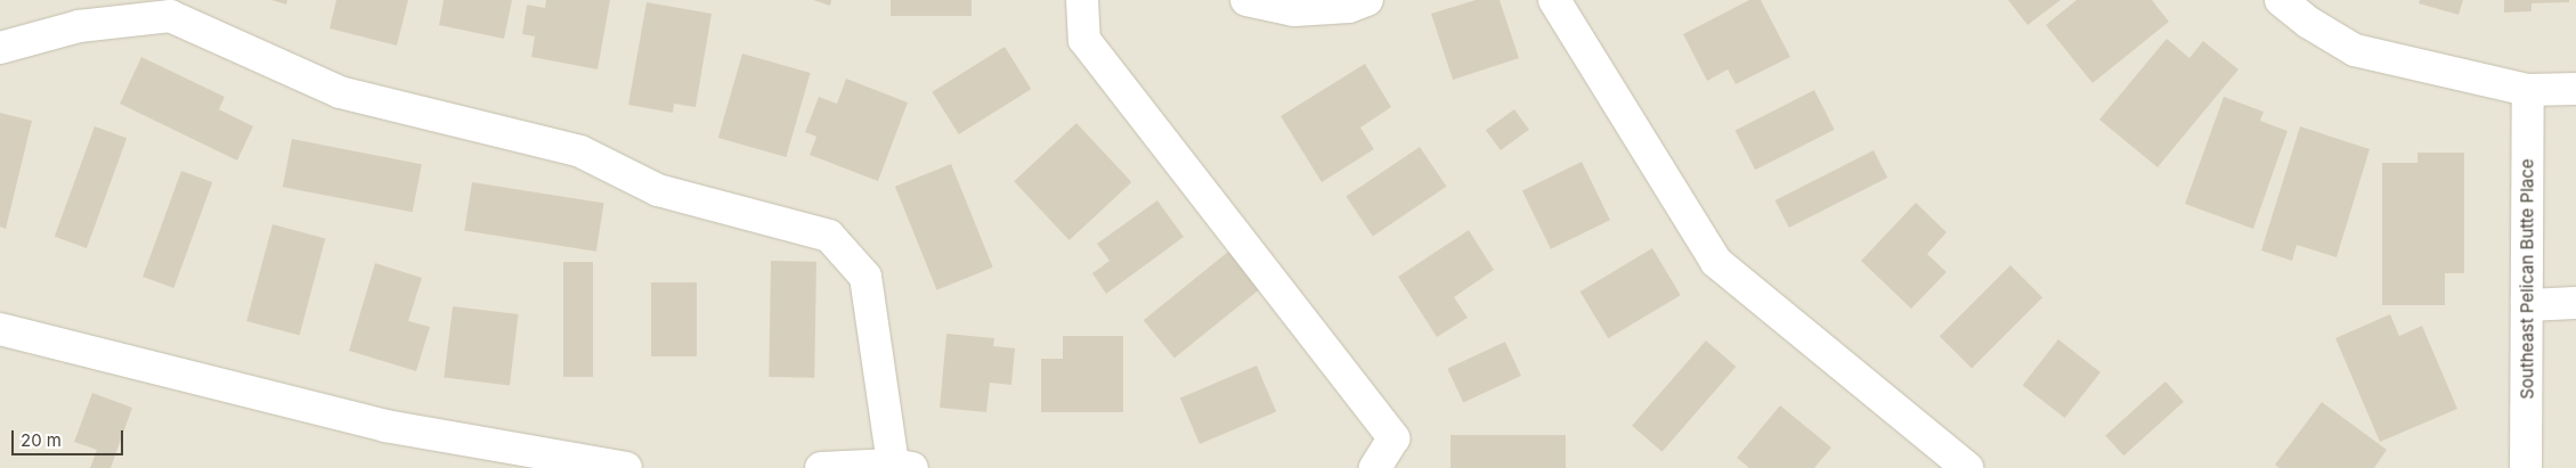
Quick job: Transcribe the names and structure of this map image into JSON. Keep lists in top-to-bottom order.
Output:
{
  "streets": {
    "street": ["Southeast Pelican Butte Place"]
  },
  "scale_bar": "20 m"
}
